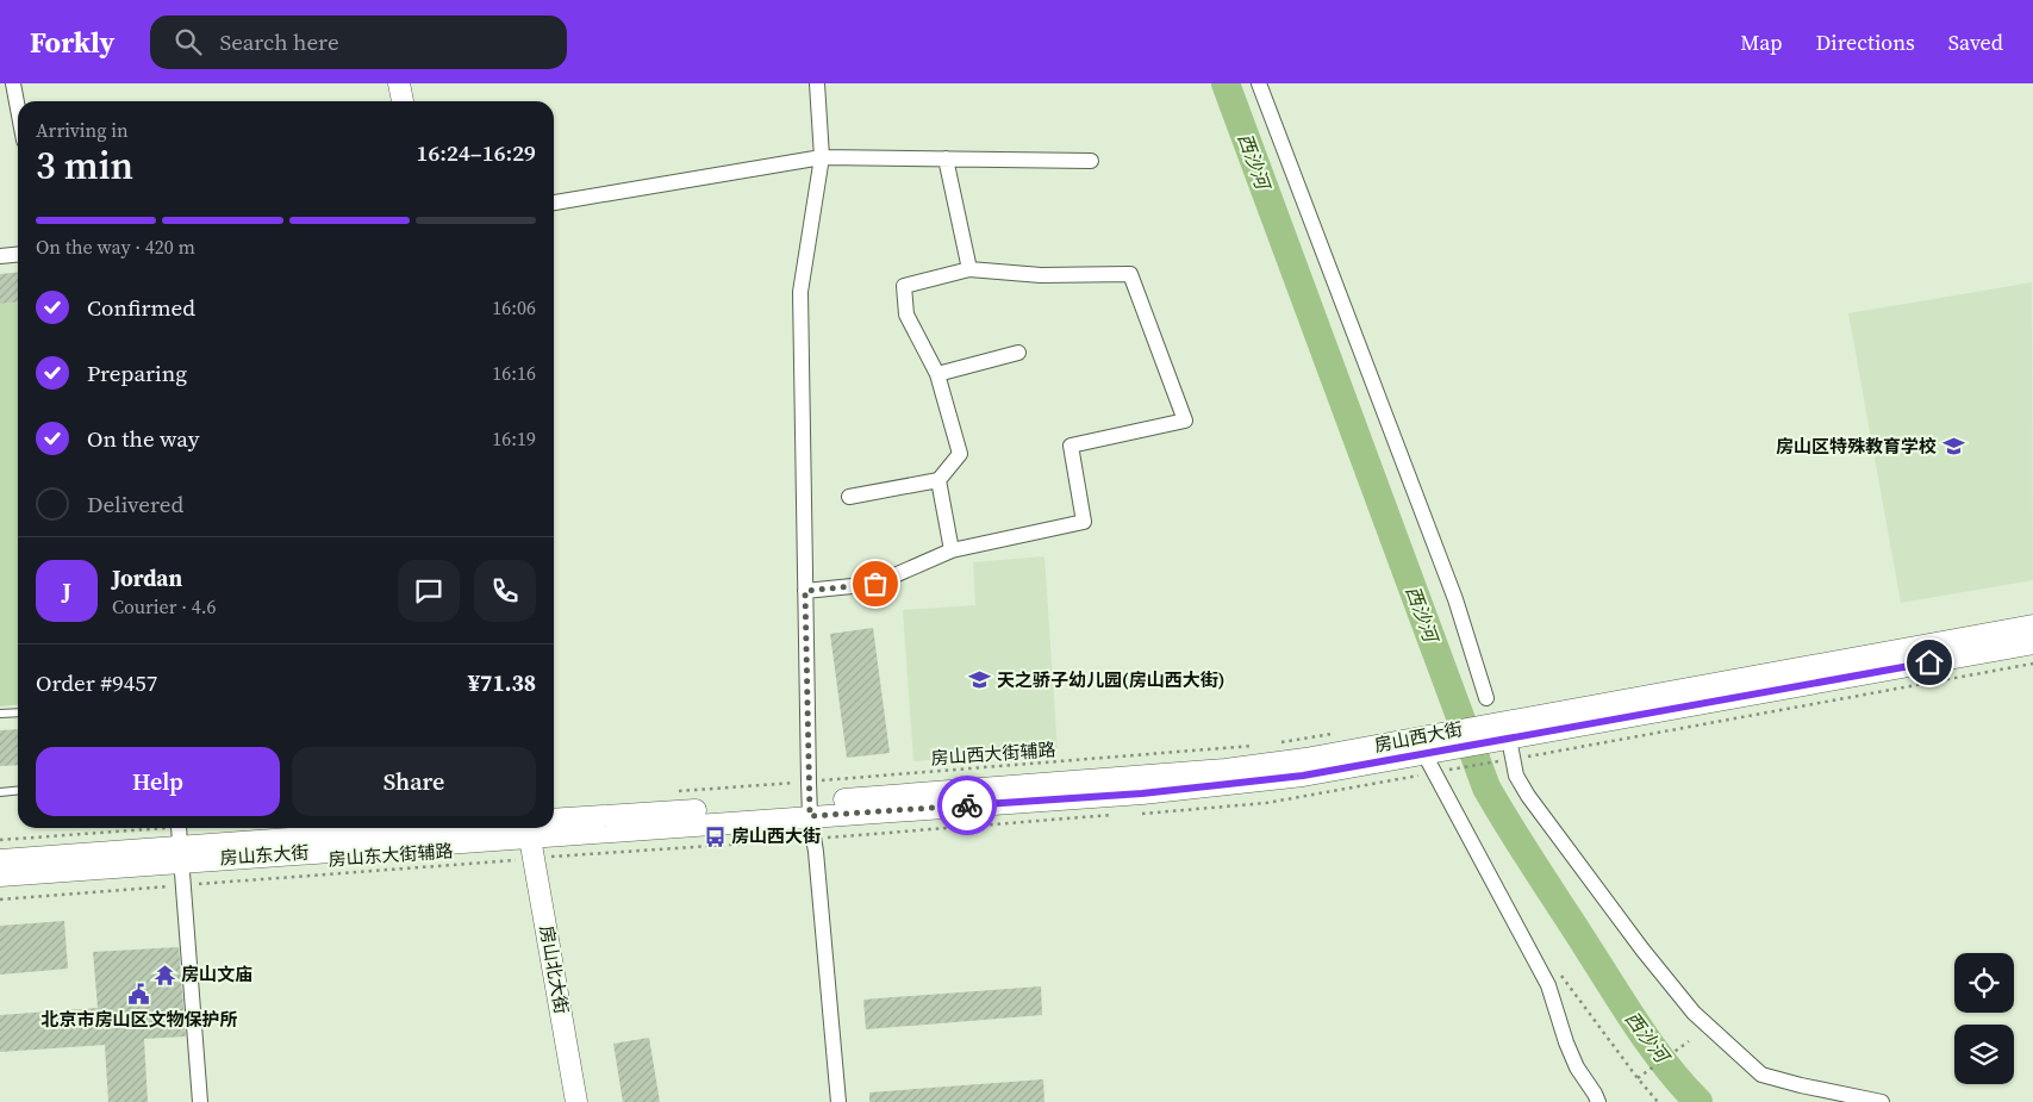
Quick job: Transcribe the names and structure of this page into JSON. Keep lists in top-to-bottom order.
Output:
{
  "streets": {
    "main road": ["房山西大街", "房山东大街", "房山北大街"],
    "path": ["房山西大街辅路", "房山东大街辅路"]
  },
  "crossings": [
    ["房山西大街", "房山西大街辅路"],
    ["房山东大街辅路", "房山北大街"]
  ],
  "water": ["西沙河"],
  "places": {
    "school or university": ["房山区特殊教育学校", "天之骄子幼儿园(房山西大街)"],
    "bus stop": ["房山西大街"],
    "temple": ["房山文庙"],
    "public building": ["北京市房山区文物保护所"]
  },
  "page": {
    "header": "Forkly",
    "search": "Search here",
    "nav": ["Map", "Directions", "Saved"],
    "heading": ["3 min", "Arriving in", "16:24–16:29"],
    "panel": [
      "Jordan",
      "Courier · 4.6",
      "Order #9457",
      "¥71.38"
    ],
    "bar": "On the way · 420 m",
    "list": [
      ["Confirmed", "16:06"],
      ["Preparing", "16:16"],
      ["On the way", "16:19"],
      "Delivered"
    ],
    "round": "J",
    "buttons": ["Help", "Share"]
  }
}
